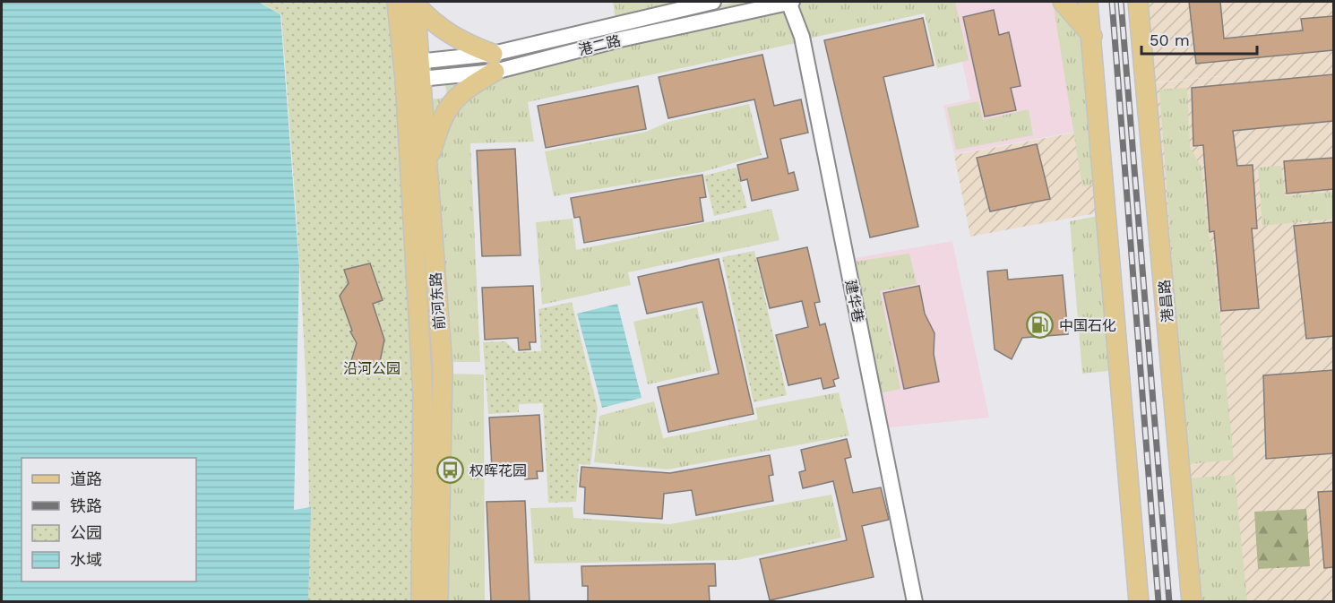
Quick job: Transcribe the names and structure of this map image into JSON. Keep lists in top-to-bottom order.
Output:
{
  "streets": {
    "main road": ["前河东路", "港昌路"],
    "street": ["港二路", "建华巷"]
  },
  "crossings": [
    ["港二路", "前河东路"],
    ["港二路", "建华巷"]
  ],
  "parks": ["沿河公园"],
  "places": {
    "fuel station": ["中国石化"],
    "bus stop": ["权晖花园"]
  },
  "legend": [
    "道路",
    "铁路",
    "公园",
    "水域"
  ],
  "scale_bar": "50 m"
}
